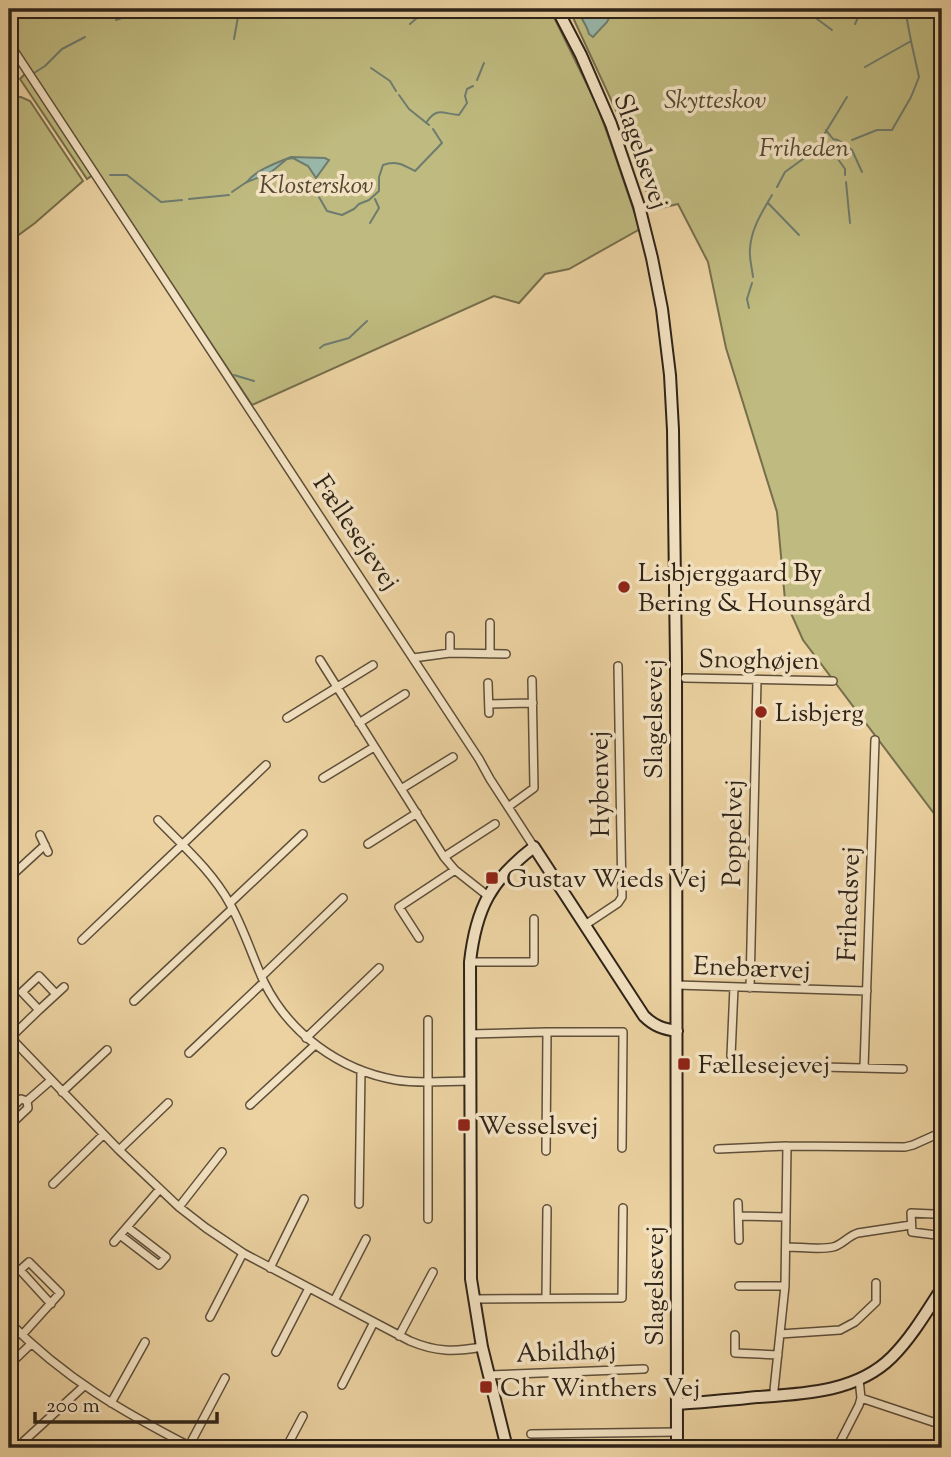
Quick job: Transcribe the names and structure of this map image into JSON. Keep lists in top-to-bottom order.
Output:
{
  "streets": {
    "street": [
      "Slagelsevej",
      "Fællesejevej",
      "Snoghøjen",
      "Hybenvej",
      "Poppelvej",
      "Frihedsvej",
      "Enebærvej",
      "Abildhøj"
    ]
  },
  "crossings": [
    ["Slagelsevej", "Fællesejevej"],
    ["Slagelsevej", "Enebærvej"],
    ["Fællesejevej", "Hybenvej"],
    ["Snoghøjen", "Poppelvej"],
    ["Poppelvej", "Enebærvej"],
    ["Frihedsvej", "Enebærvej"]
  ],
  "parks": ["Skytteskov", "Friheden", "Klosterskov"],
  "places": {
    "other": ["Lisbjerggaard By Bering & Hounsgård", "Lisbjerg"],
    "transit": [
      "Gustav Wieds Vej",
      "Fællesejevej",
      "Wesselsvej",
      "Chr Winthers Vej"
    ]
  },
  "scale_bar": "200 m"
}
